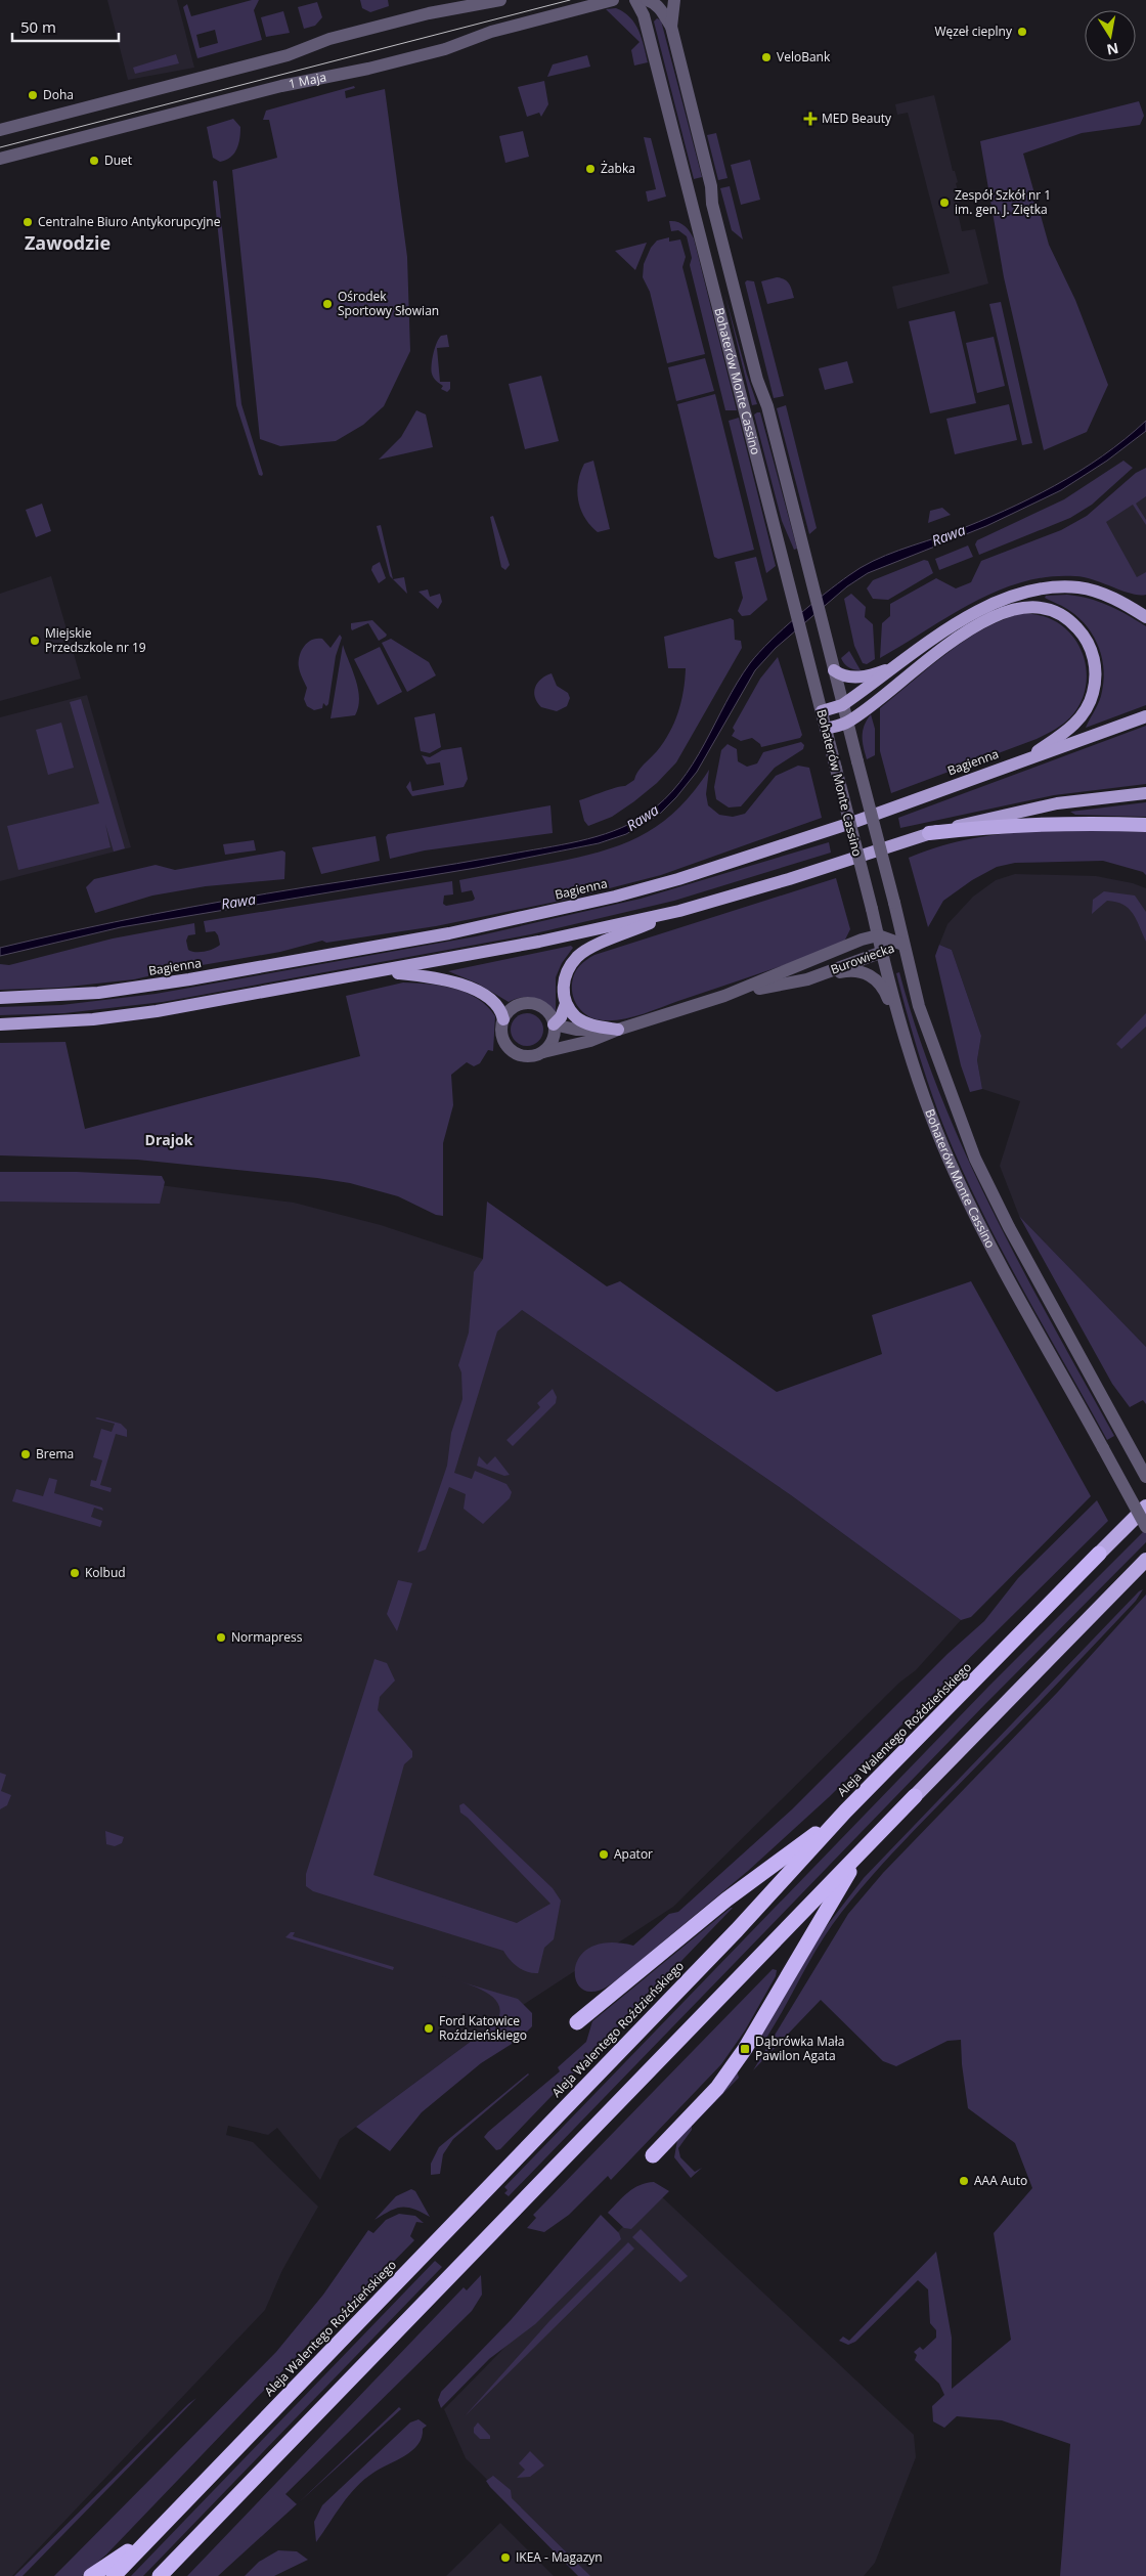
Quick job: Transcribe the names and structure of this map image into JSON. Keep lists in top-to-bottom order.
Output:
{
  "streets": {
    "highway": ["Aleja Walentego Roździeńskiego"],
    "main road": ["Bagienna"],
    "street": ["1 Maja", "Bohaterów Monte Cassino", "Burowiecka"]
  },
  "crossings": [
    ["Bohaterów Monte Cassino", "Burowiecka"]
  ],
  "districts": ["Zawodzie", "Drajok"],
  "water": ["Rawa"],
  "places": {
    "other": [
      "Węzeł cieplny",
      "VeloBank",
      "Doha",
      "Duet",
      "Żabka",
      "Zespół Szkół nr 1 im. gen. J. Ziętka",
      "Centralne Biuro Antykorupcyjne",
      "Ośrodek Sportowy Słowian",
      "Miejskie Przedszkole nr 19",
      "Brema",
      "Kolbud",
      "Normapress",
      "Apator",
      "Ford Katowice Roździeńskiego",
      "AAA Auto",
      "IKEA - Magazyn"
    ],
    "health": ["MED Beauty"],
    "transit": ["Dąbrówka Mała Pawilon Agata"]
  },
  "scale_bar": "50 m",
  "north": "bottom"
}
